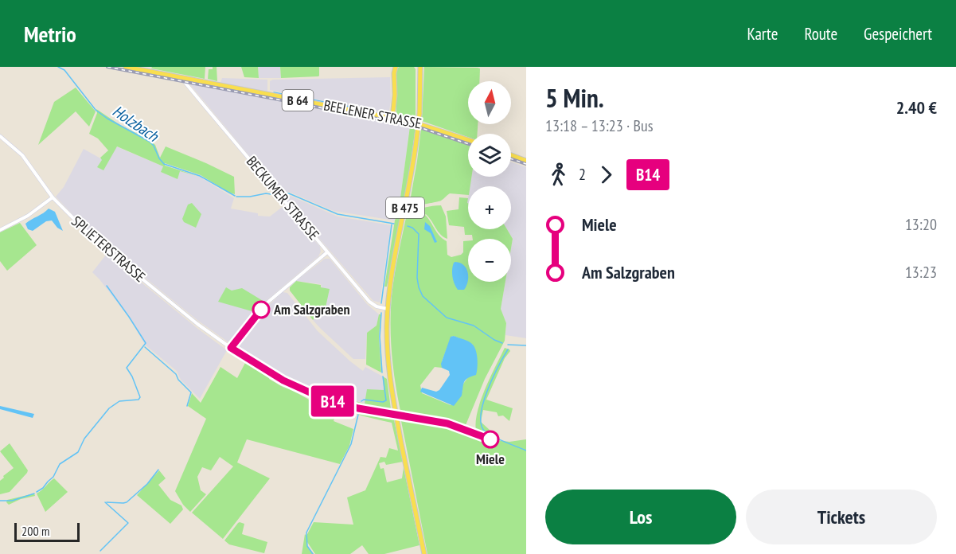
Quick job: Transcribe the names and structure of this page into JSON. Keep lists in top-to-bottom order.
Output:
{
  "streets": {
    "main road": ["B 64", "BEELENER STRASSE", "B 475"],
    "street": ["BECKUMER STRASSE", "SPLIETERSTRASSE"]
  },
  "crossings": [
    ["BEELENER STRASSE", "BECKUMER STRASSE"],
    ["BECKUMER STRASSE", "B 475"],
    ["BECKUMER STRASSE", "SPLIETERSTRASSE"]
  ],
  "water": ["Holzbach"],
  "places": ["Am Salzgraben", "Miele"],
  "lines": ["bus line B14"],
  "scale_bar": "200 m",
  "north": "top",
  "page": {
    "header": "Metrio",
    "nav": ["Karte", "Route", "Gespeichert"],
    "on_map": "B14",
    "heading": ["5 Min.", "13:18 – 13:23 · Bus", "2.40 €"],
    "map_buttons": ["+", "−"],
    "legs": ["2", "B14"],
    "list": [
      {
        "name": "Miele",
        "value": "13:20"
      },
      {
        "name": "Am Salzgraben",
        "value": "13:23"
      }
    ],
    "buttons": ["Los", "Tickets"],
    "scale": "200 m"
  }
}
